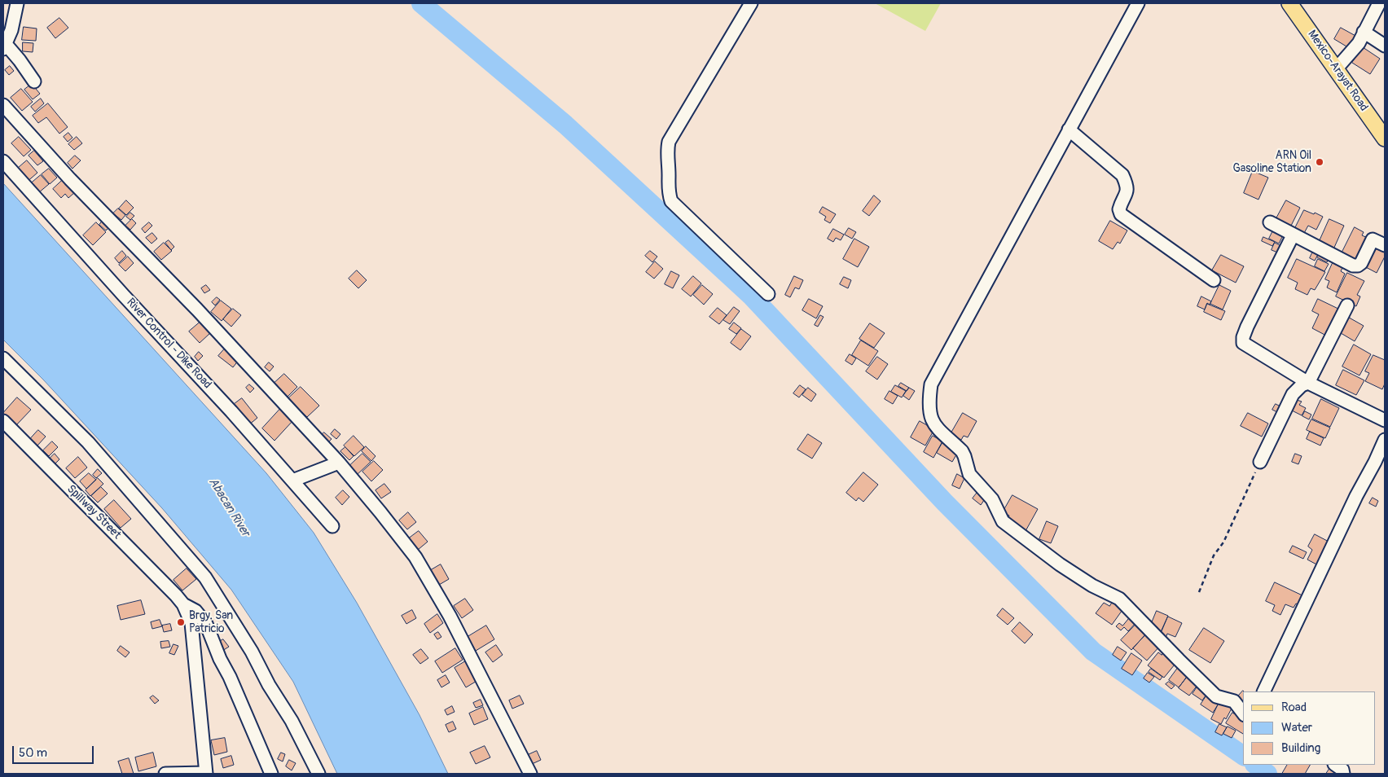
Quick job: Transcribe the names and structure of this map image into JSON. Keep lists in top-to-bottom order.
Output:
{
  "streets": {
    "main road": ["Mexico-Arayat Road"],
    "street": ["River Control - Dike Road", "Spillway Street"]
  },
  "water": ["Abacan River"],
  "places": ["ARN Oil Gasoline Station", "Brgy. San Patricio"],
  "legend": ["Road", "Water", "Building"],
  "scale_bar": "50 m"
}
